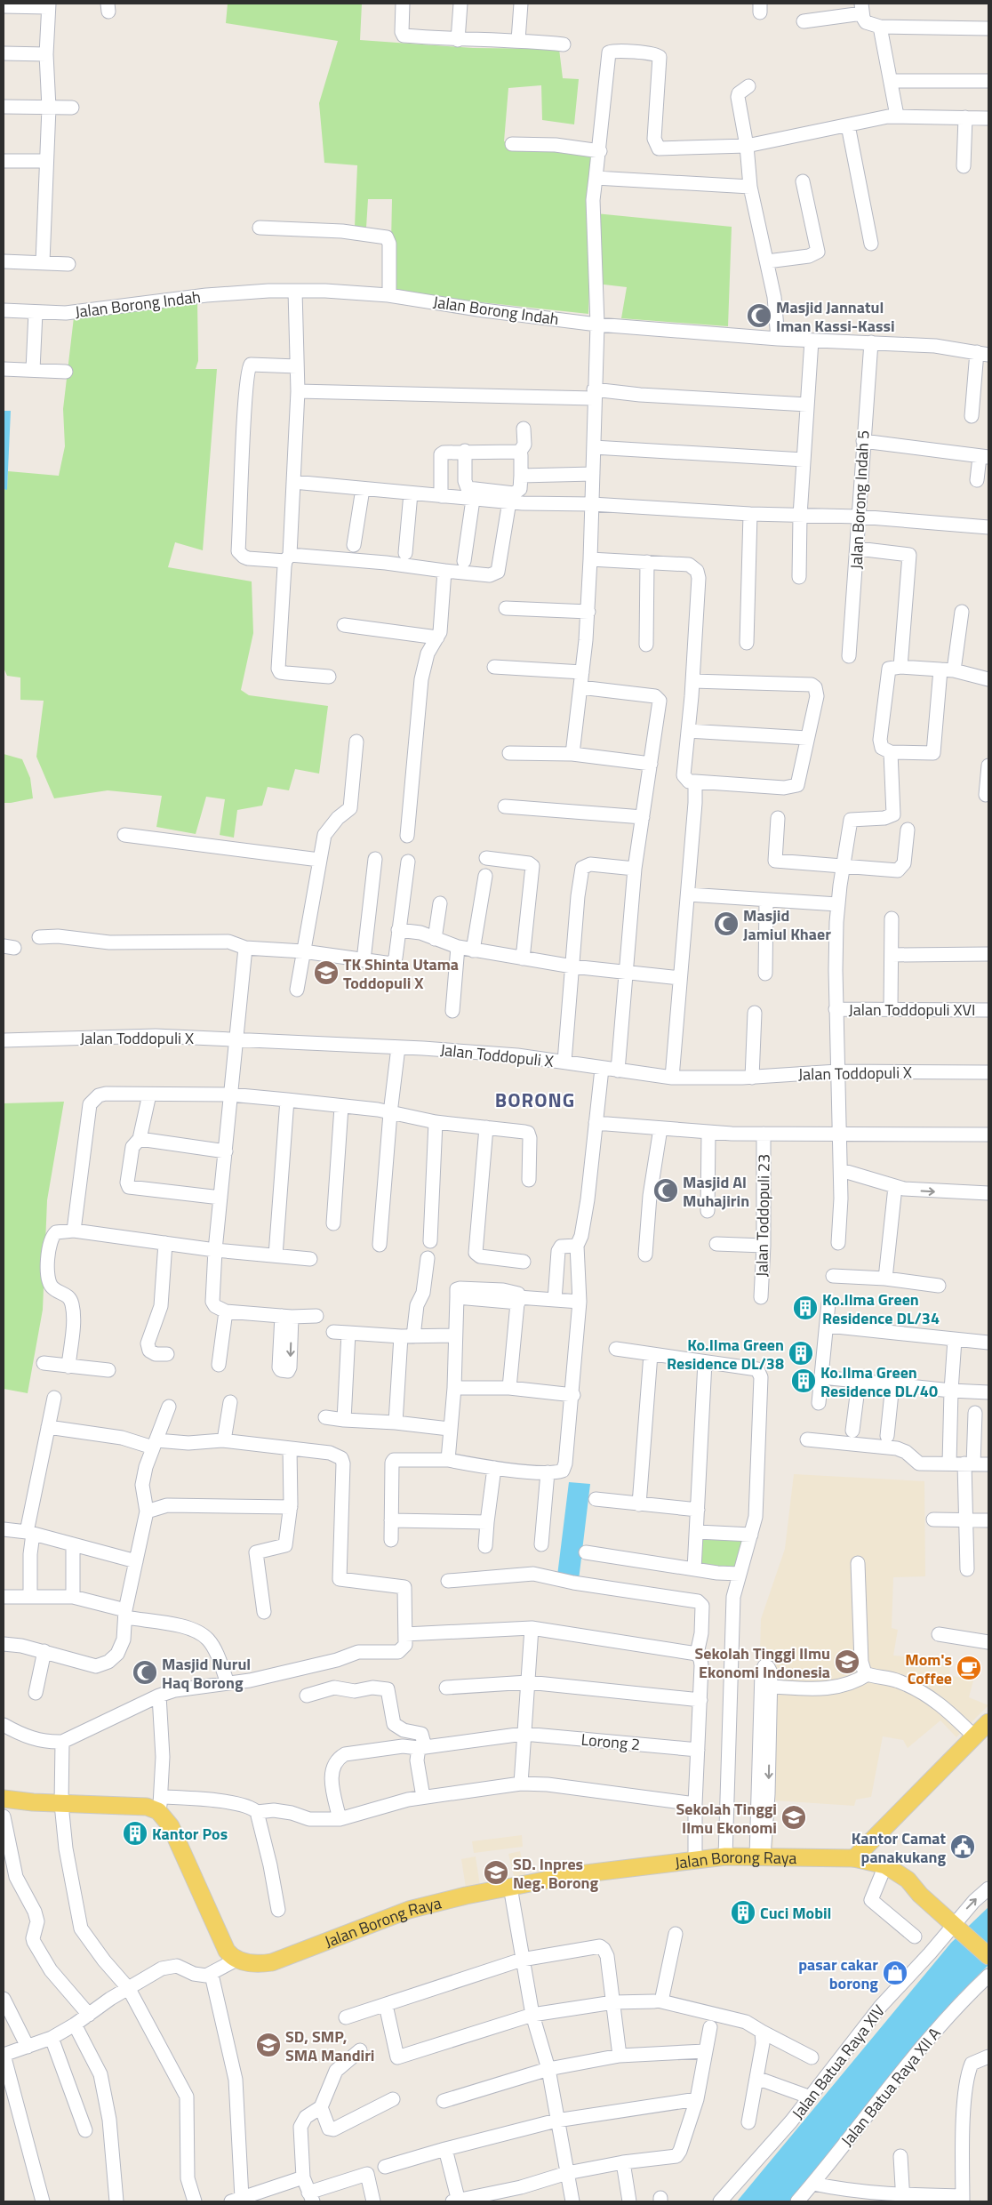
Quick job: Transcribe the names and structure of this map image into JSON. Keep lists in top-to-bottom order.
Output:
{
  "streets": {
    "main road": ["Jalan Borong Raya"],
    "street": [
      "Jalan Borong Indah",
      "Jalan Borong Indah 5",
      "Jalan Toddopuli XVI",
      "Jalan Toddopuli X",
      "Jalan Toddopuli 23",
      "Lorong 2",
      "Jalan Batua Raya XIV",
      "Jalan Batua Raya XII A"
    ]
  },
  "crossings": [
    ["Jalan Borong Indah", "Jalan Borong Indah 5"]
  ],
  "districts": ["BORONG"],
  "places": {
    "mosque": [
      "Masjid Jannatul Iman Kassi-Kassi",
      "Masjid Jamiul Khaer",
      "Masjid Al Muhajirin",
      "Masjid Nurul Haq Borong"
    ],
    "school or university": [
      "TK Shinta Utama Toddopuli X",
      "Sekolah Tinggi Ilmu Ekonomi Indonesia",
      "Sekolah Tinggi Ilmu Ekonomi",
      "SD. Inpres Neg. Borong",
      "SD, SMP, SMA Mandiri"
    ],
    "building": [
      "Ko.Ilma Green Residence DL/34",
      "Ko.Ilma Green Residence DL/38",
      "Ko.Ilma Green Residence DL/40",
      "Kantor Pos",
      "Cuci Mobil"
    ],
    "cafe": ["Mom's Coffee"],
    "public building": ["Kantor Camat panakukang"],
    "shop": ["pasar cakar borong"]
  }
}
